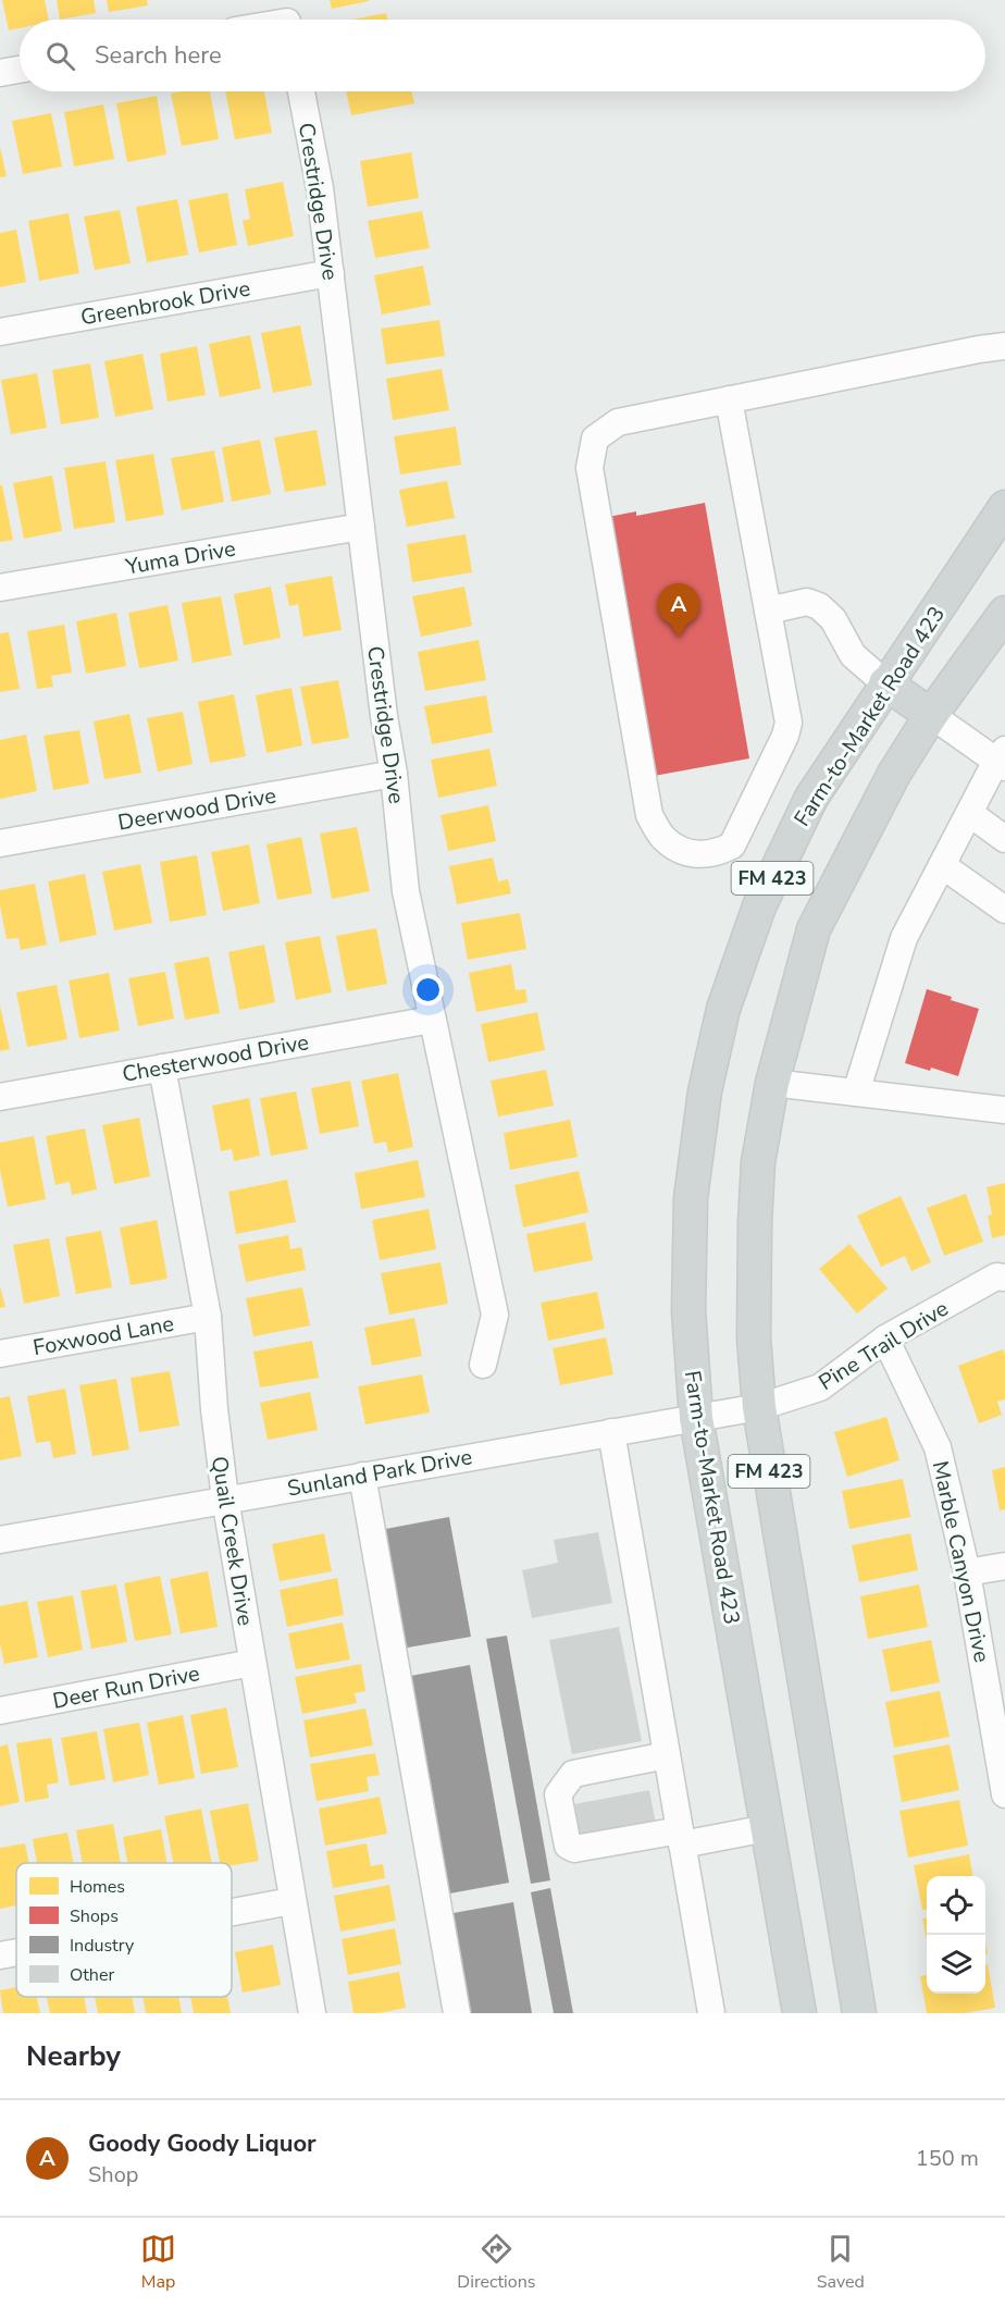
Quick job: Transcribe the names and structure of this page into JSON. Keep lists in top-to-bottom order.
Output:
{
  "streets": {
    "main road": ["Farm-to-Market Road 423", "FM 423"],
    "street": [
      "Crestridge Drive",
      "Greenbrook Drive",
      "Yuma Drive",
      "Deerwood Drive",
      "Chesterwood Drive",
      "Foxwood Lane",
      "Pine Trail Drive",
      "Sunland Park Drive",
      "Quail Creek Drive",
      "Marble Canyon Drive",
      "Deer Run Drive"
    ]
  },
  "crossings": [
    ["Crestridge Drive", "Greenbrook Drive"],
    ["Crestridge Drive", "Yuma Drive"],
    ["Crestridge Drive", "Deerwood Drive"],
    ["Crestridge Drive", "Chesterwood Drive"],
    ["Farm-to-Market Road 423", "Sunland Park Drive"],
    ["FM 423", "Pine Trail Drive"],
    ["FM 423", "Sunland Park Drive"],
    ["Chesterwood Drive", "Quail Creek Drive"],
    ["Foxwood Lane", "Quail Creek Drive"],
    ["Pine Trail Drive", "Sunland Park Drive"],
    ["Pine Trail Drive", "Marble Canyon Drive"],
    ["Sunland Park Drive", "Quail Creek Drive"],
    ["Quail Creek Drive", "Deer Run Drive"]
  ],
  "legend": [
    "Homes",
    "Shops",
    "Industry",
    "Other"
  ],
  "page": {
    "search": "Search here",
    "pins": "A",
    "heading": "Nearby",
    "list": [
      {
        "mark": "A",
        "name": "Goody Goody Liquor",
        "note": "Shop",
        "value": "150 m"
      }
    ],
    "nav": ["Map", "Directions", "Saved"]
  }
}
